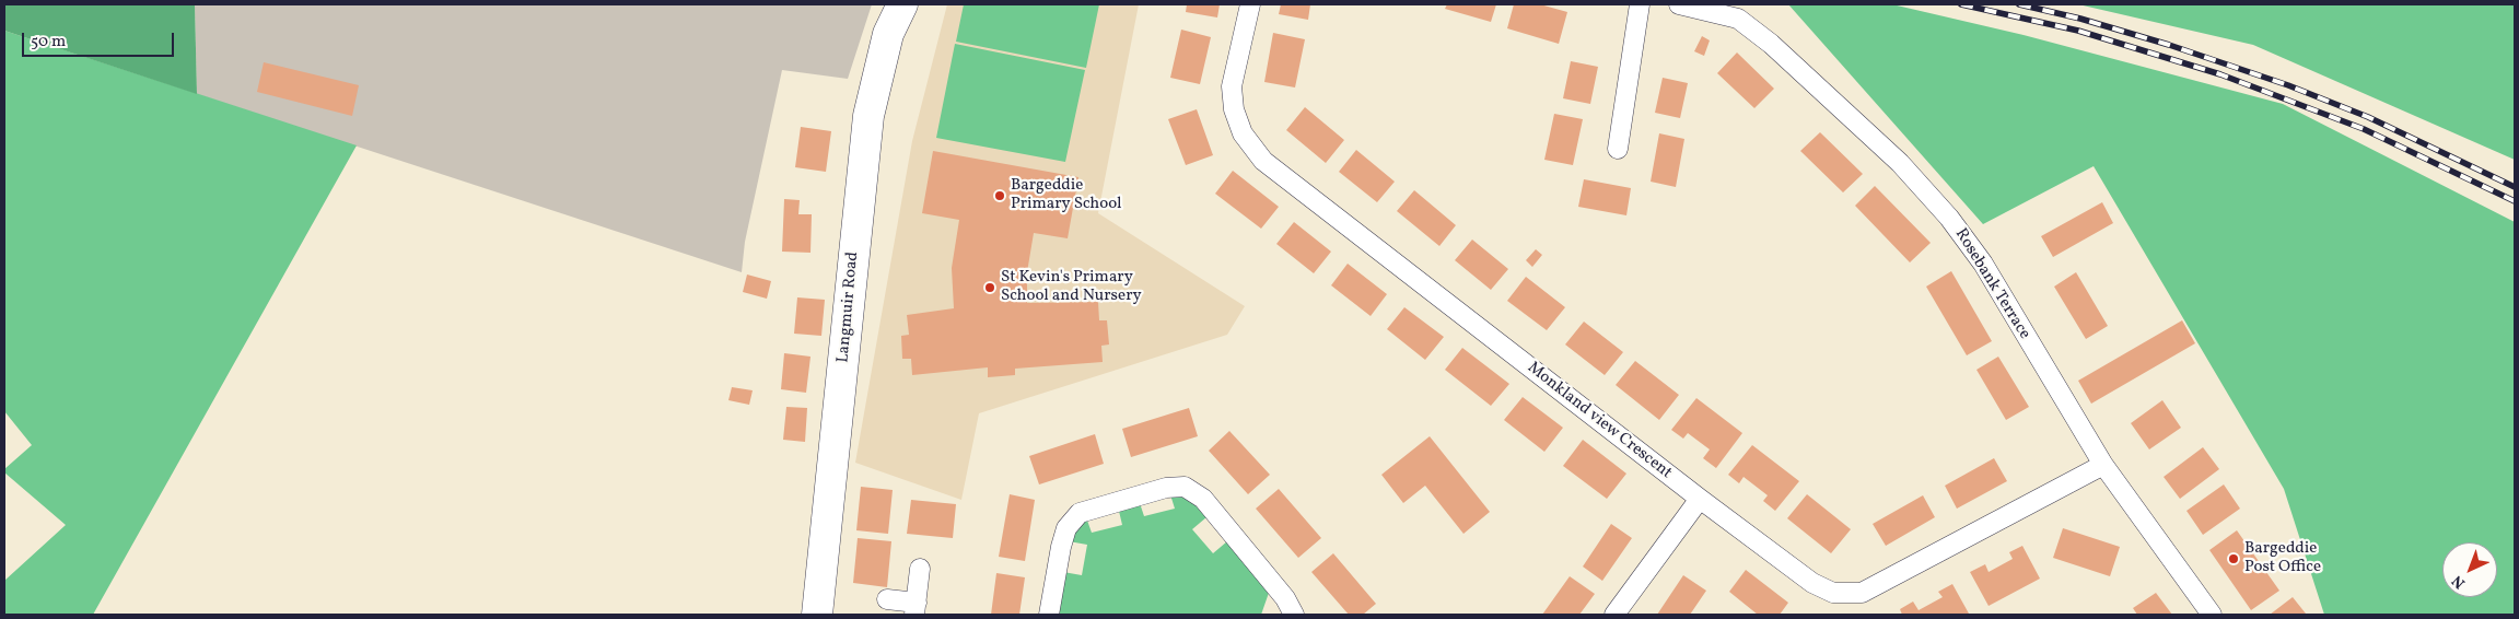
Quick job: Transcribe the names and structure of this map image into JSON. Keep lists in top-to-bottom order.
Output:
{
  "streets": {
    "main road": ["Langmuir Road"],
    "street": ["Rosebank Terrace", "Monkland view Crescent"]
  },
  "crossings": [
    ["Rosebank Terrace", "Monkland view Crescent"]
  ],
  "places": ["Bargeddie Primary School", "St Kevin's Primary School and Nursery", "Bargeddie Post Office"],
  "scale_bar": "50 m",
  "north": "bottom left"
}
